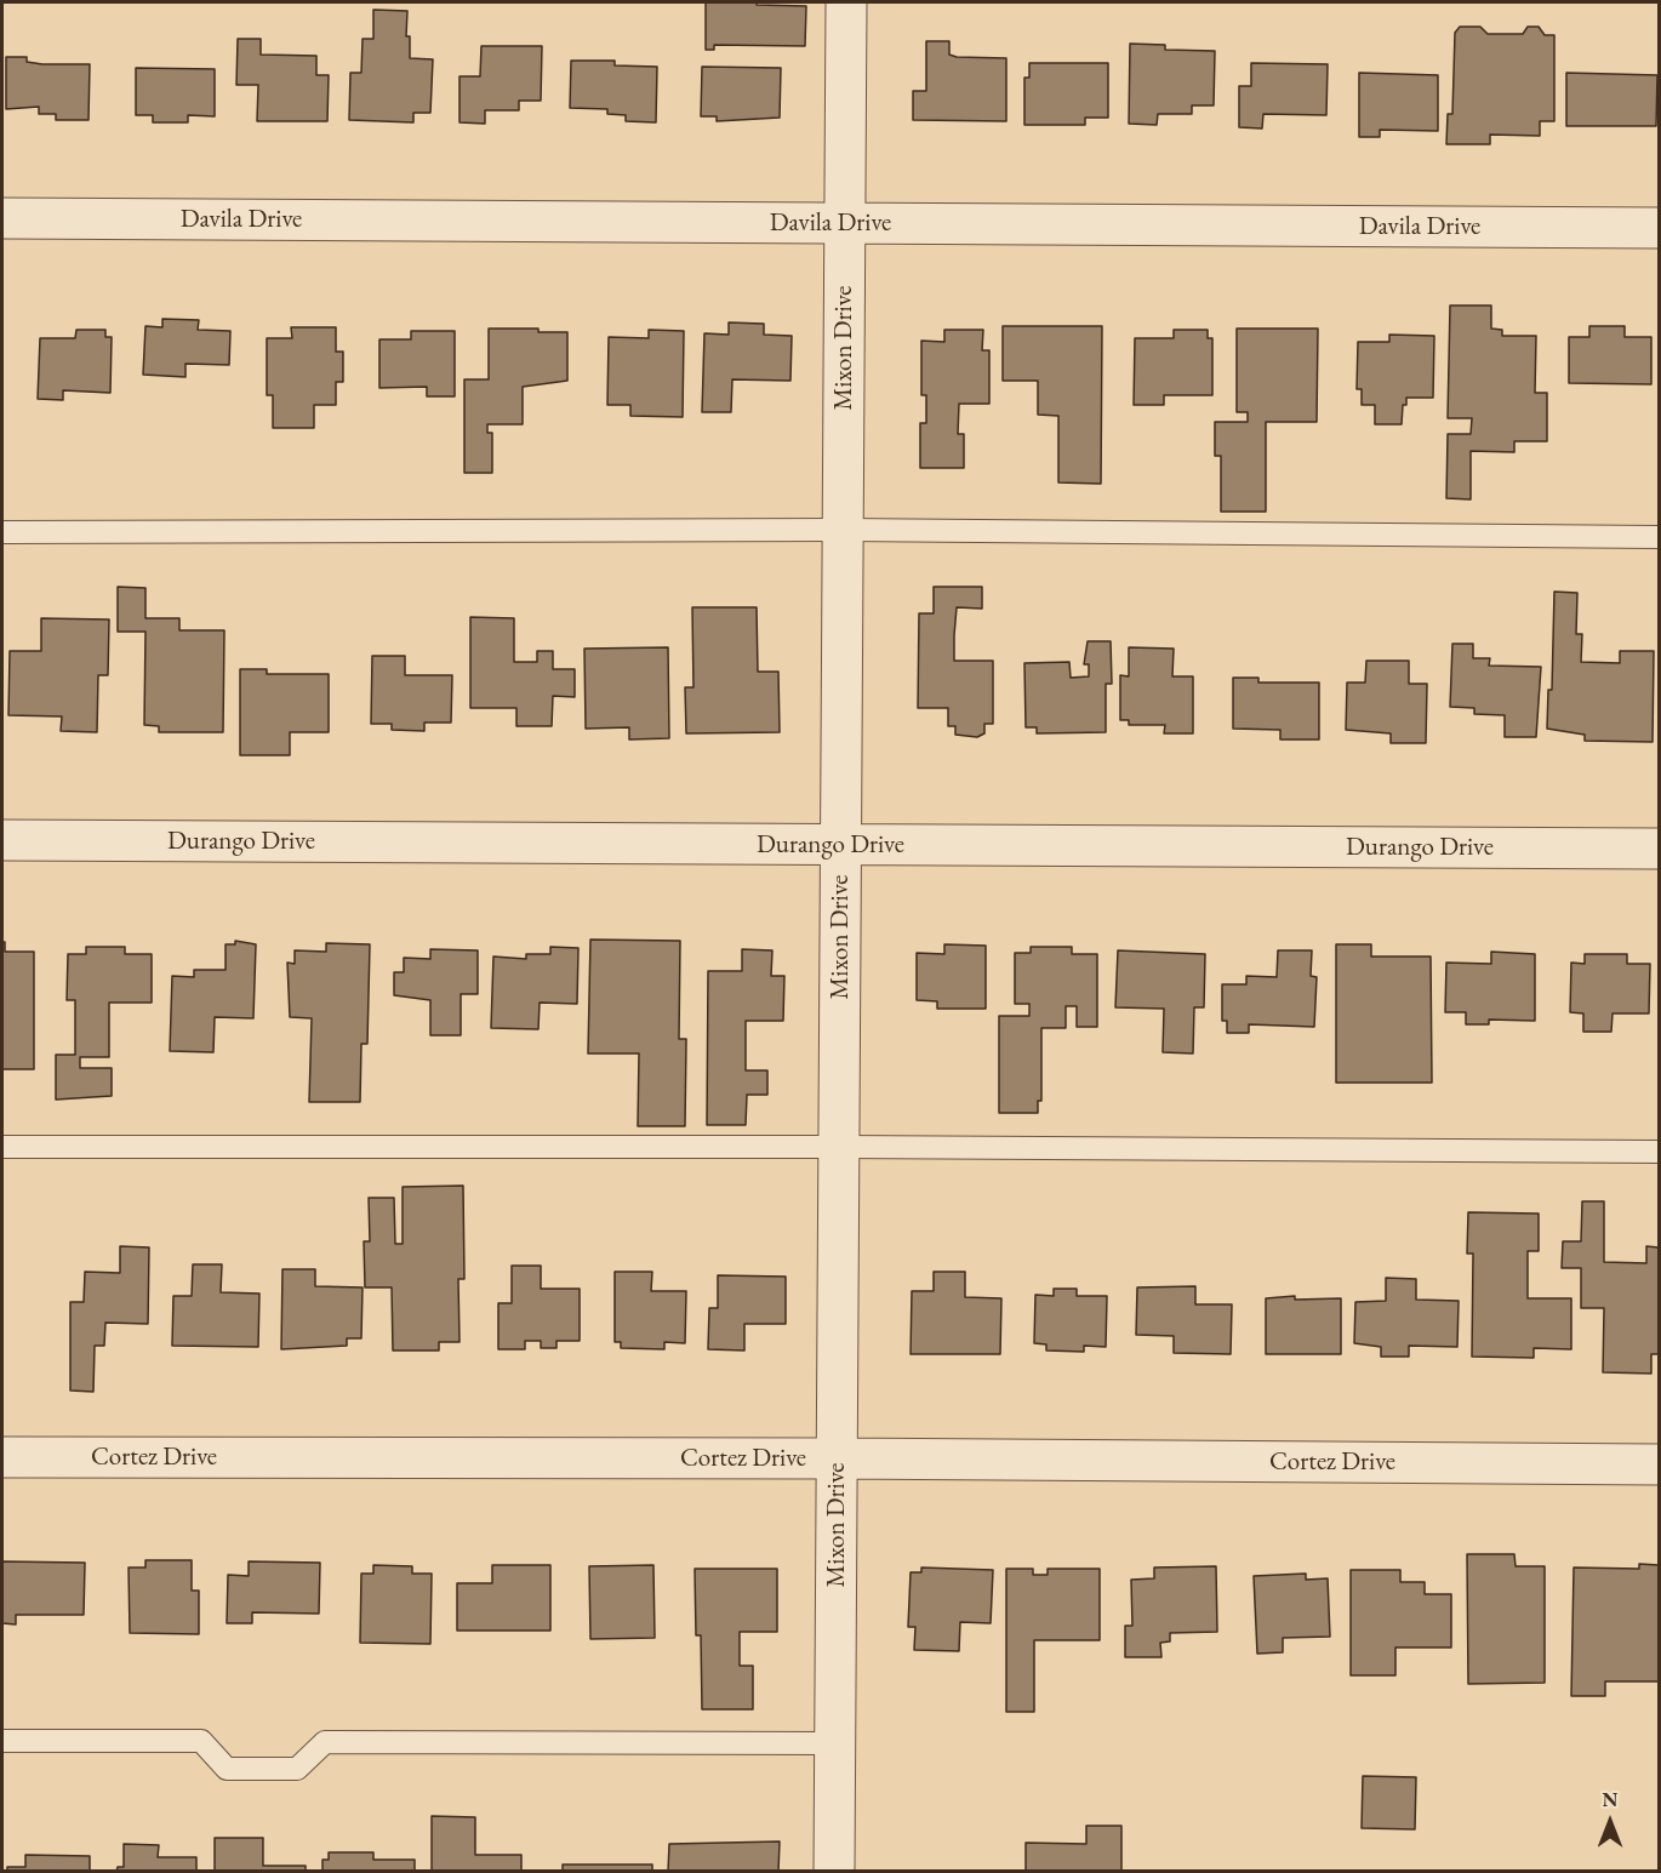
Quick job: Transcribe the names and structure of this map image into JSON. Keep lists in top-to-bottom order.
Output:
{
  "streets": {
    "street": [
      "Davila Drive",
      "Mixon Drive",
      "Durango Drive",
      "Cortez Drive"
    ]
  },
  "crossings": [
    ["Davila Drive", "Mixon Drive"],
    ["Mixon Drive", "Durango Drive"],
    ["Mixon Drive", "Cortez Drive"]
  ],
  "north": "top"
}
